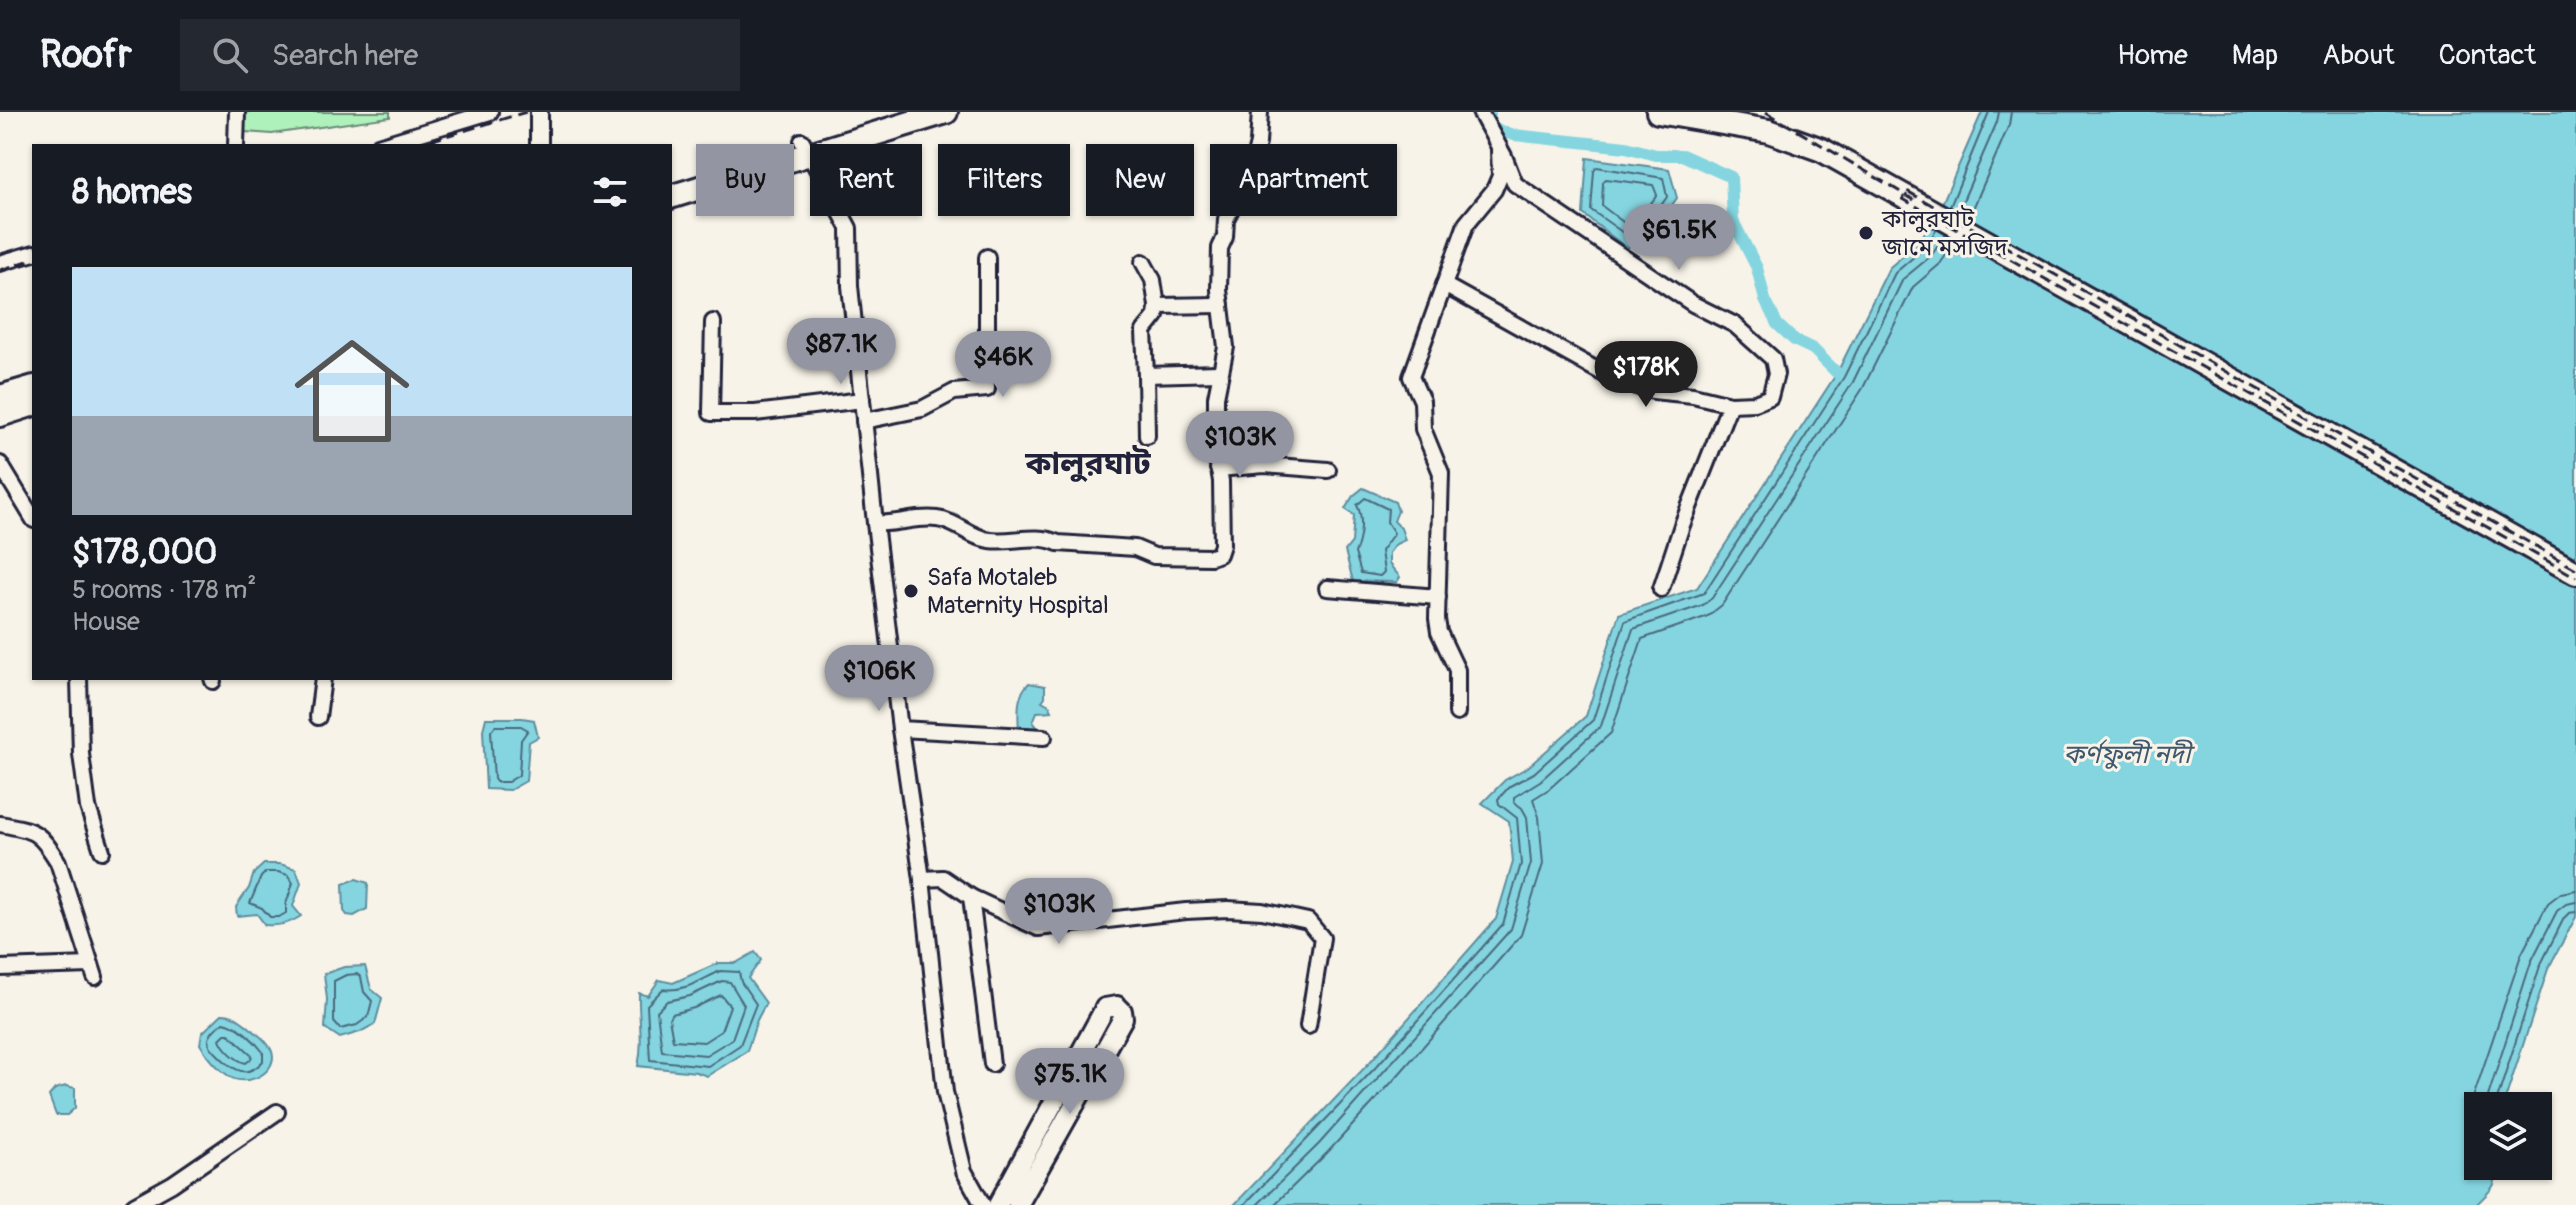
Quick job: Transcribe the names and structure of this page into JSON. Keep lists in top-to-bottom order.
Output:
{
  "districts": ["কালুরঘাট"],
  "water": ["কর্ণফুলী নদী"],
  "places": ["কালুরঘাট জামে মসজিদ", "Safa Motaleb Maternity Hospital"],
  "page": {
    "header": "Roofr",
    "search": "Search here",
    "nav": [
      "Home",
      "Map",
      "About",
      "Contact"
    ],
    "chip": [
      "Buy",
      "Rent",
      "Filters",
      "New",
      "Apartment"
    ],
    "heading": "8 homes",
    "price": [
      "$61.5K",
      "$87.1K",
      "$46K",
      "$178K",
      "$103K",
      "$106K",
      "$103K",
      "$75.1K"
    ],
    "list": [
      {
        "name": "$178,000",
        "note": "5 rooms · 178 m² · House"
      }
    ]
  }
}
